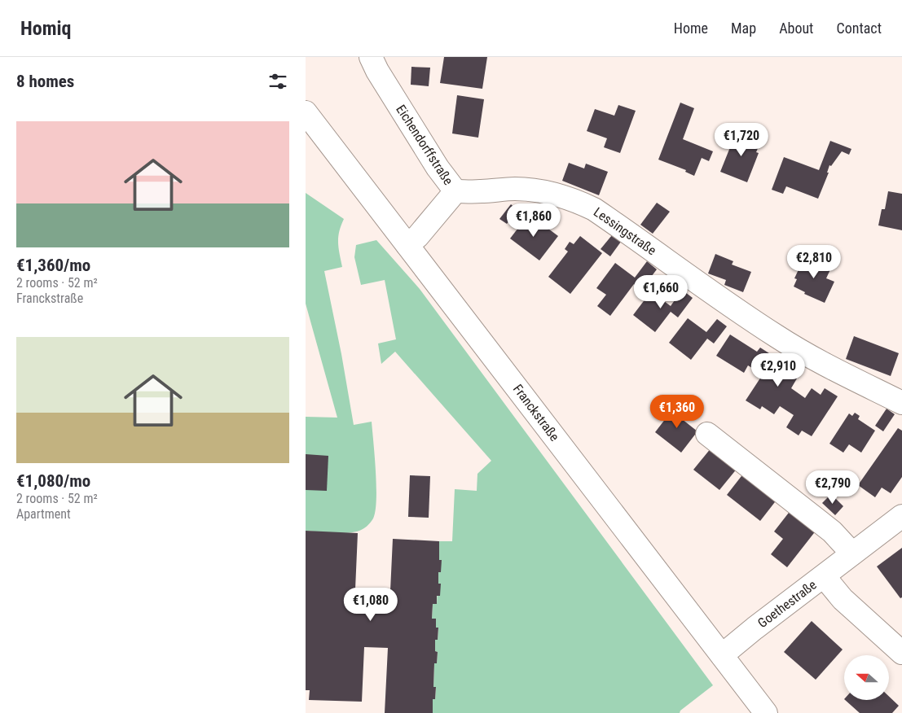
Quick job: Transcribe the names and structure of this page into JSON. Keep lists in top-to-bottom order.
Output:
{
  "streets": {
    "street": [
      "Eichendorffstraße",
      "Lessingstraße",
      "Franckstraße",
      "Goethestraße"
    ]
  },
  "crossings": [
    ["Eichendorffstraße", "Lessingstraße"],
    ["Eichendorffstraße", "Franckstraße"],
    ["Franckstraße", "Goethestraße"]
  ],
  "north": "left",
  "page": {
    "header": "Homiq",
    "nav": [
      "Home",
      "Map",
      "About",
      "Contact"
    ],
    "heading": "8 homes",
    "list": [
      {
        "name": "€1,360/mo",
        "note": "2 rooms · 52 m² · Franckstraße"
      },
      {
        "name": "€1,080/mo",
        "note": "2 rooms · 52 m² · Apartment"
      }
    ],
    "price": [
      "€1,720",
      "€1,860",
      "€2,810",
      "€1,660",
      "€2,910",
      "€1,360",
      "€2,790",
      "€1,080"
    ]
  }
}
